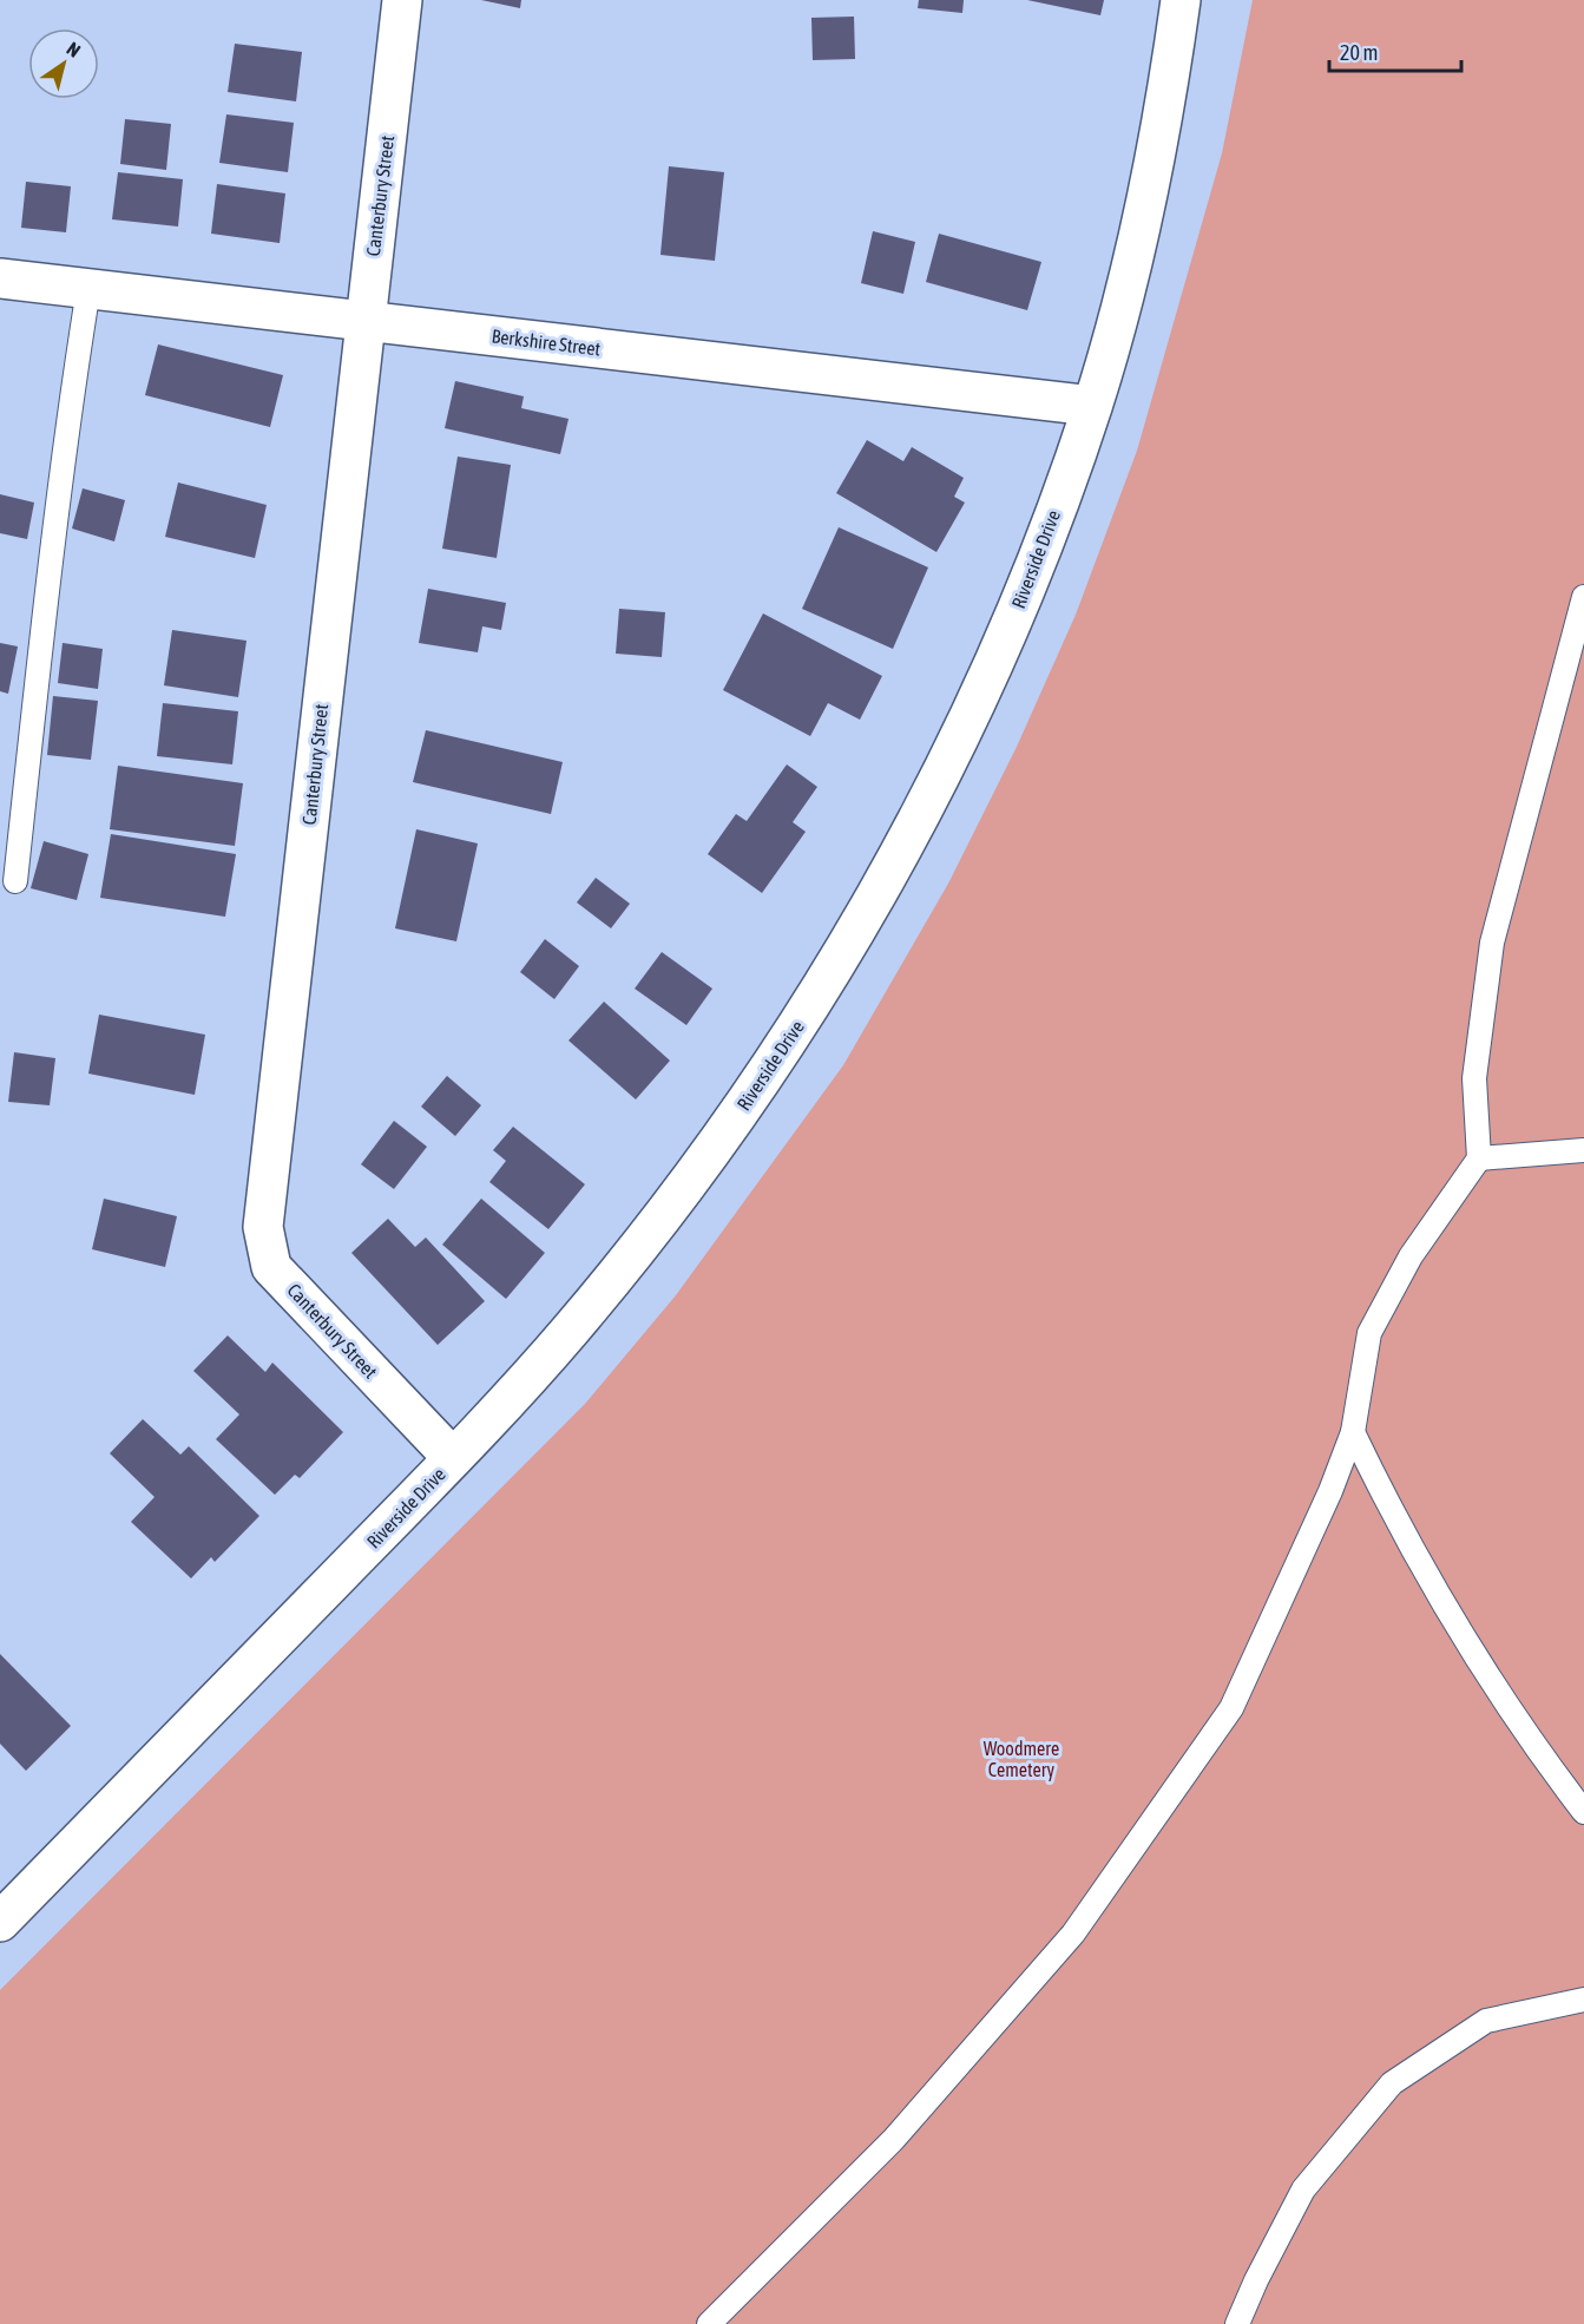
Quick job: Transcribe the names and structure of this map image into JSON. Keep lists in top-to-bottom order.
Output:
{
  "streets": {
    "street": ["Canterbury Street", "Berkshire Street", "Riverside Drive"]
  },
  "crossings": [
    ["Canterbury Street", "Berkshire Street"],
    ["Canterbury Street", "Riverside Drive"],
    ["Berkshire Street", "Riverside Drive"]
  ],
  "parks": ["Woodmere Cemetery"],
  "scale_bar": "20 m",
  "north": "top right"
}
